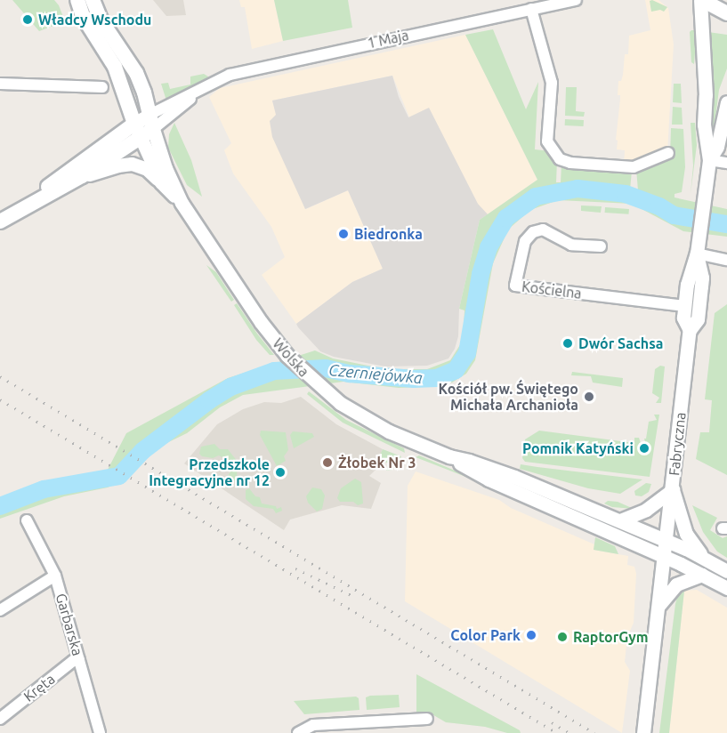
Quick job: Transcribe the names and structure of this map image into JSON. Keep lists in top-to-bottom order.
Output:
{
  "streets": {
    "street": [
      "1 Maja",
      "Kościelna",
      "Wolska",
      "Fabryczna",
      "Garbarska",
      "Kręta"
    ]
  },
  "crossings": [
    ["1 Maja", "Wolska"],
    ["Kościelna", "Fabryczna"],
    ["Wolska", "Fabryczna"],
    ["Garbarska", "Kręta"]
  ],
  "water": ["Czerniejówka"],
  "places": [
    "Władcy Wschodu",
    "Biedronka",
    "Dwór Sachsa",
    "Kościół pw. Świętego Michała Archanioła",
    "Pomnik Katyński",
    "Żłobek Nr 3",
    "Przedszkole Integracyjne nr 12",
    "Color Park",
    "RaptorGym"
  ]
}
